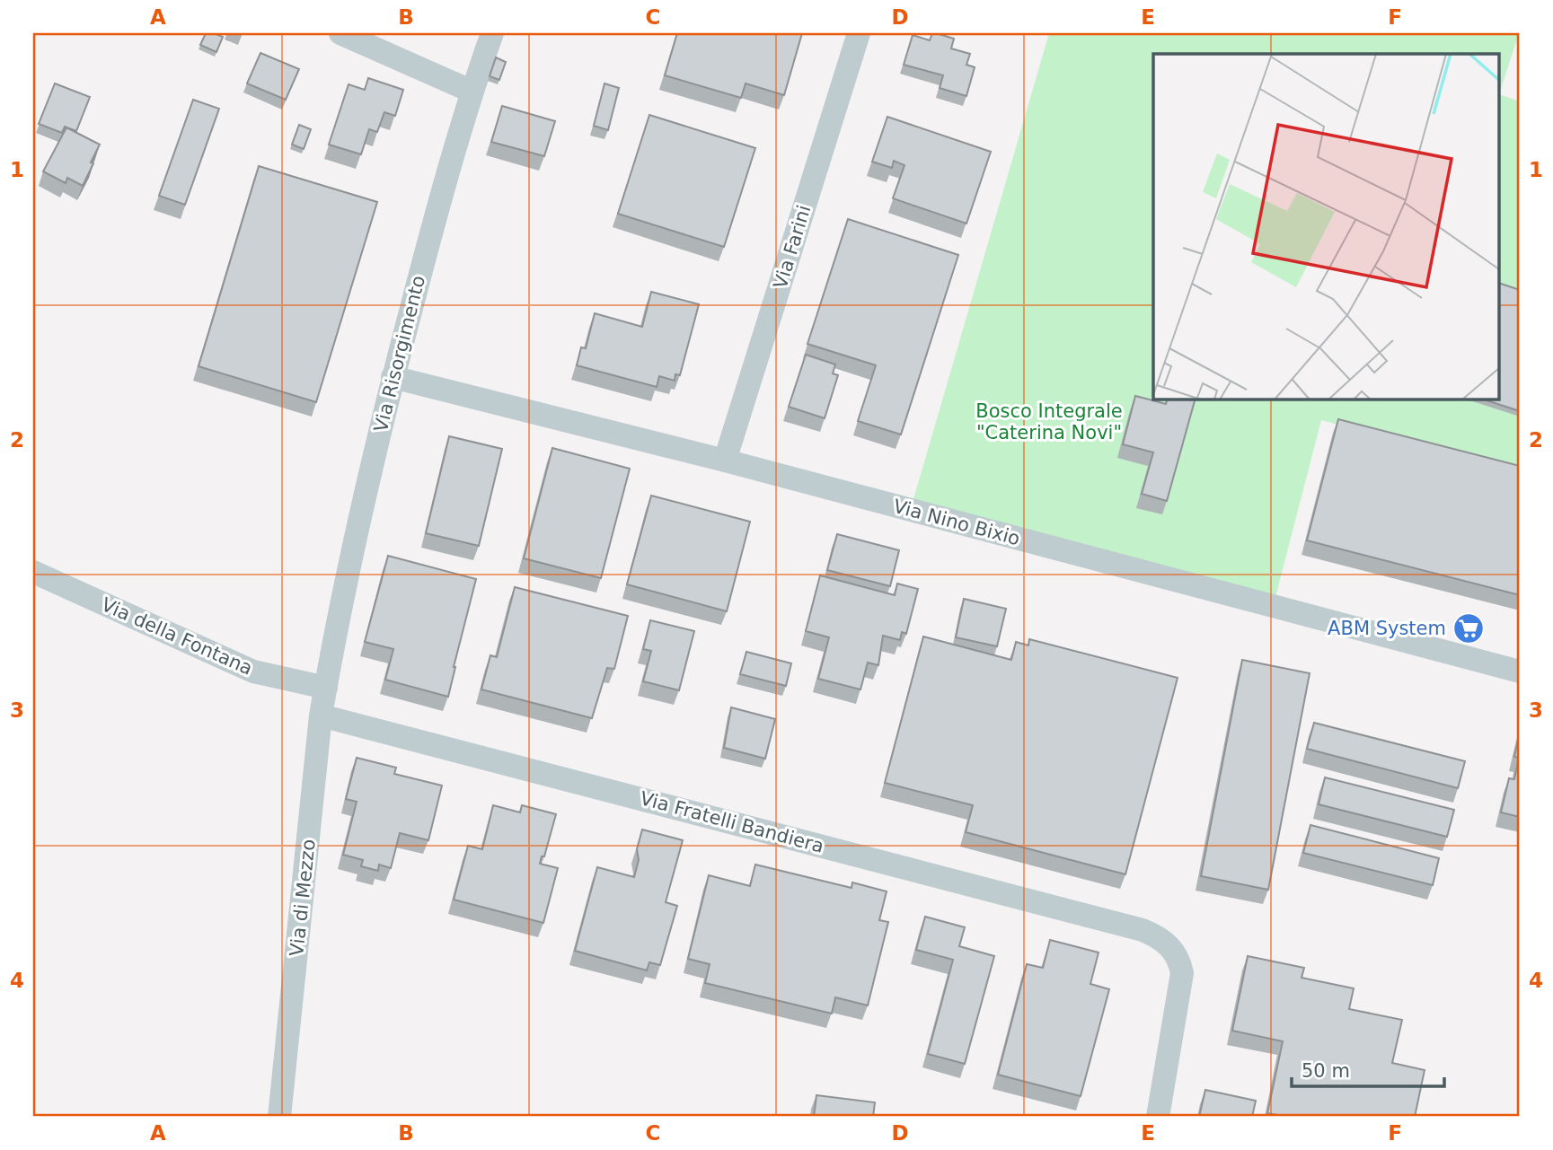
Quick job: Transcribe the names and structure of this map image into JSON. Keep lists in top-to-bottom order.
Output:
{
  "streets": {
    "street": [
      "Via Farini",
      "Via Risorgimento",
      "Via Nino Bixio",
      "Via della Fontana",
      "Via Fratelli Bandiera",
      "Via di Mezzo"
    ]
  },
  "crossings": [
    ["Via Farini", "Via Nino Bixio"],
    ["Via Risorgimento", "Via Nino Bixio"],
    ["Via Risorgimento", "Via della Fontana"],
    ["Via Risorgimento", "Via di Mezzo"],
    ["Via della Fontana", "Via di Mezzo"],
    ["Via Fratelli Bandiera", "Via di Mezzo"]
  ],
  "parks": ["Bosco Integrale \"Caterina Novi\""],
  "places": {
    "supermarket": ["ABM System"]
  },
  "scale_bar": "50 m",
  "grid": {
    "columns": [
      "A",
      "B",
      "C",
      "D",
      "E",
      "F"
    ],
    "rows": [
      "1",
      "2",
      "3",
      "4"
    ]
  }
}
